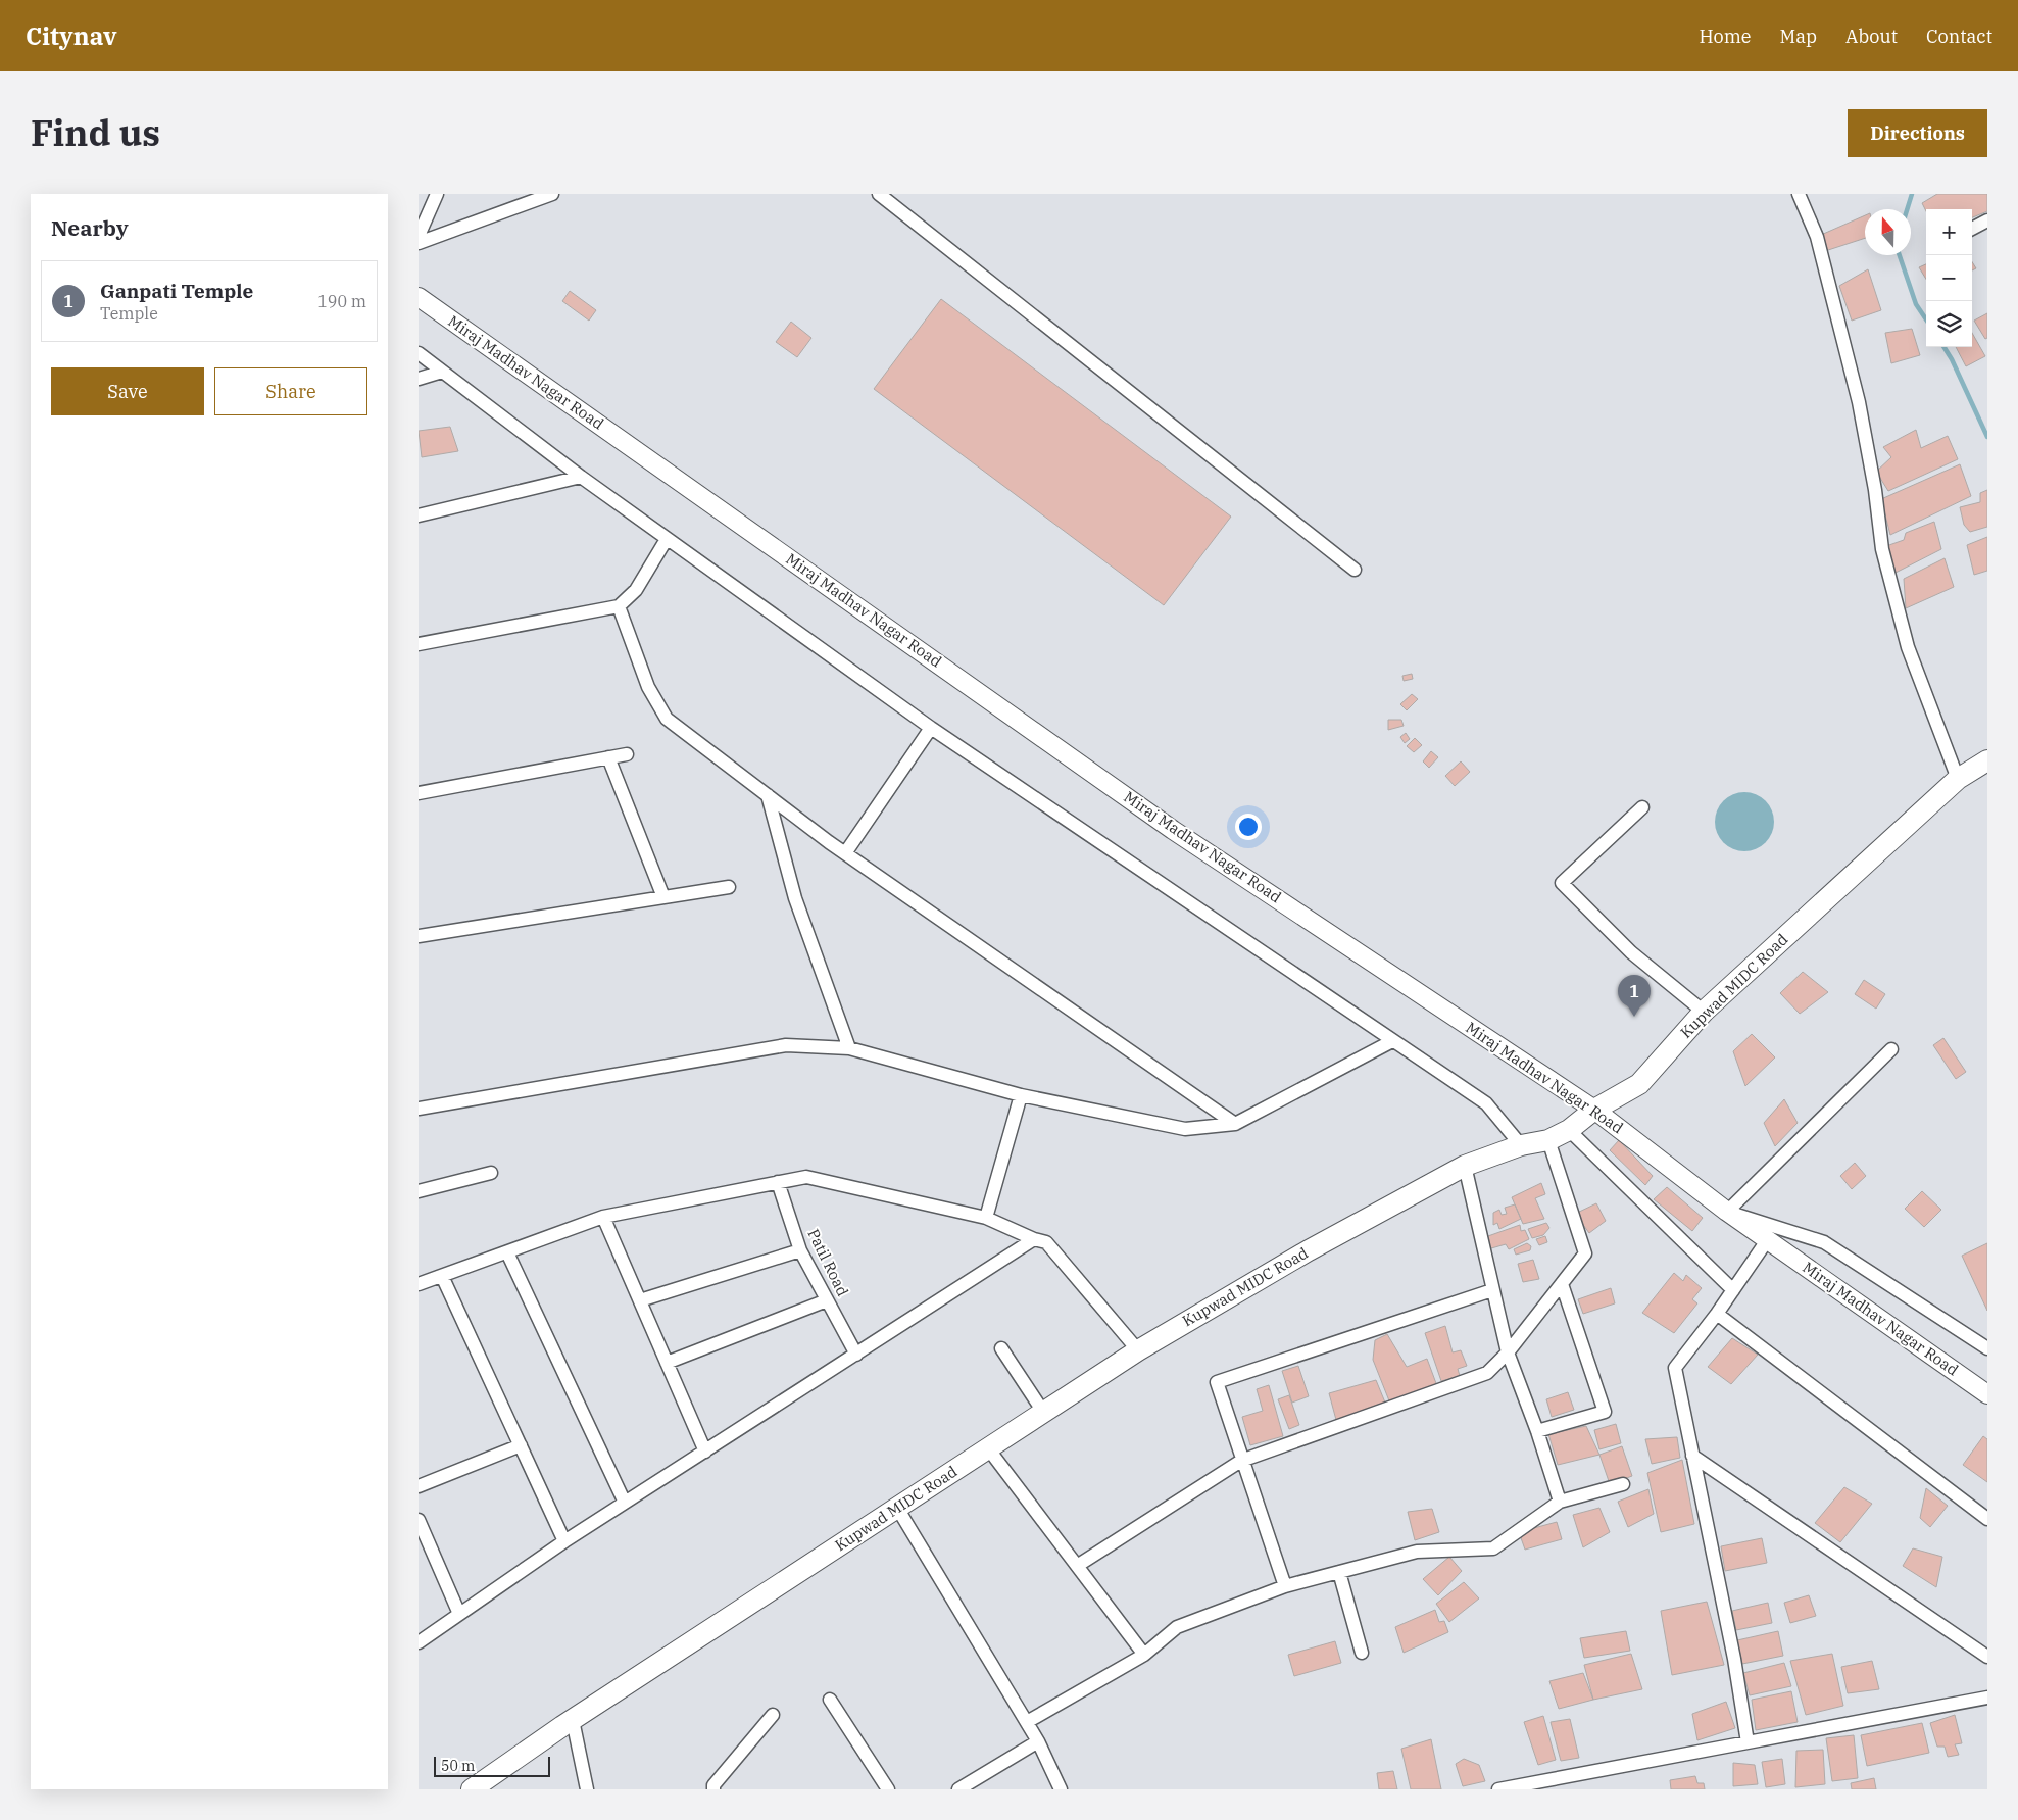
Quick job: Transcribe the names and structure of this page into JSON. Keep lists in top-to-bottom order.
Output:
{
  "streets": {
    "main road": ["Kupwad MIDC Road"],
    "street": ["Miraj Madhav Nagar Road", "Patil Road"]
  },
  "crossings": [
    ["Miraj Madhav Nagar Road", "Kupwad MIDC Road"]
  ],
  "scale_bar": "50 m",
  "north": "top",
  "page": {
    "header": "Citynav",
    "nav": [
      "Home",
      "Map",
      "About",
      "Contact"
    ],
    "title": "Find us",
    "buttons": [
      "Directions",
      ["Save", "Share"]
    ],
    "heading": "Nearby",
    "map_buttons": ["+", "−"],
    "list": [
      {
        "mark": "1",
        "name": "Ganpati Temple",
        "note": "Temple",
        "value": "190 m"
      }
    ],
    "pins": "1",
    "scale": "50 m"
  }
}
